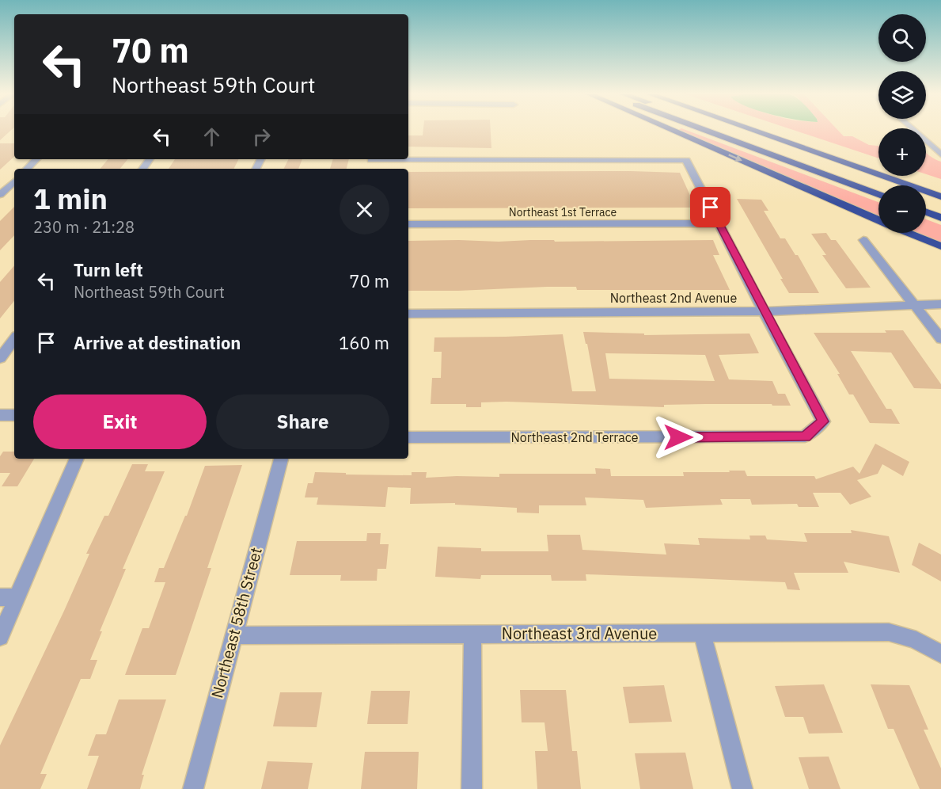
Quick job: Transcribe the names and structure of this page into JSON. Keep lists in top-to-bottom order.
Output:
{
  "streets": {
    "street": [
      "Northeast 1st Terrace",
      "Northeast 2nd Avenue",
      "Northeast 2nd Terrace",
      "Northeast 58th Street",
      "Northeast 3rd Avenue"
    ]
  },
  "crossings": [
    ["Northeast 2nd Avenue", "Northeast 2nd Terrace"],
    ["Northeast 58th Street", "Northeast 3rd Avenue"]
  ],
  "page": {
    "map_buttons": ["+", "−"],
    "turn": ["70 m", "Northeast 59th Court"],
    "heading": ["1 min", "230 m · 21:28"],
    "list": [
      {
        "name": "Turn left",
        "note": "Northeast 59th Court",
        "value": "70 m"
      },
      {
        "name": "Arrive at destination",
        "value": "160 m"
      }
    ],
    "buttons": ["Exit", "Share"]
  }
}
